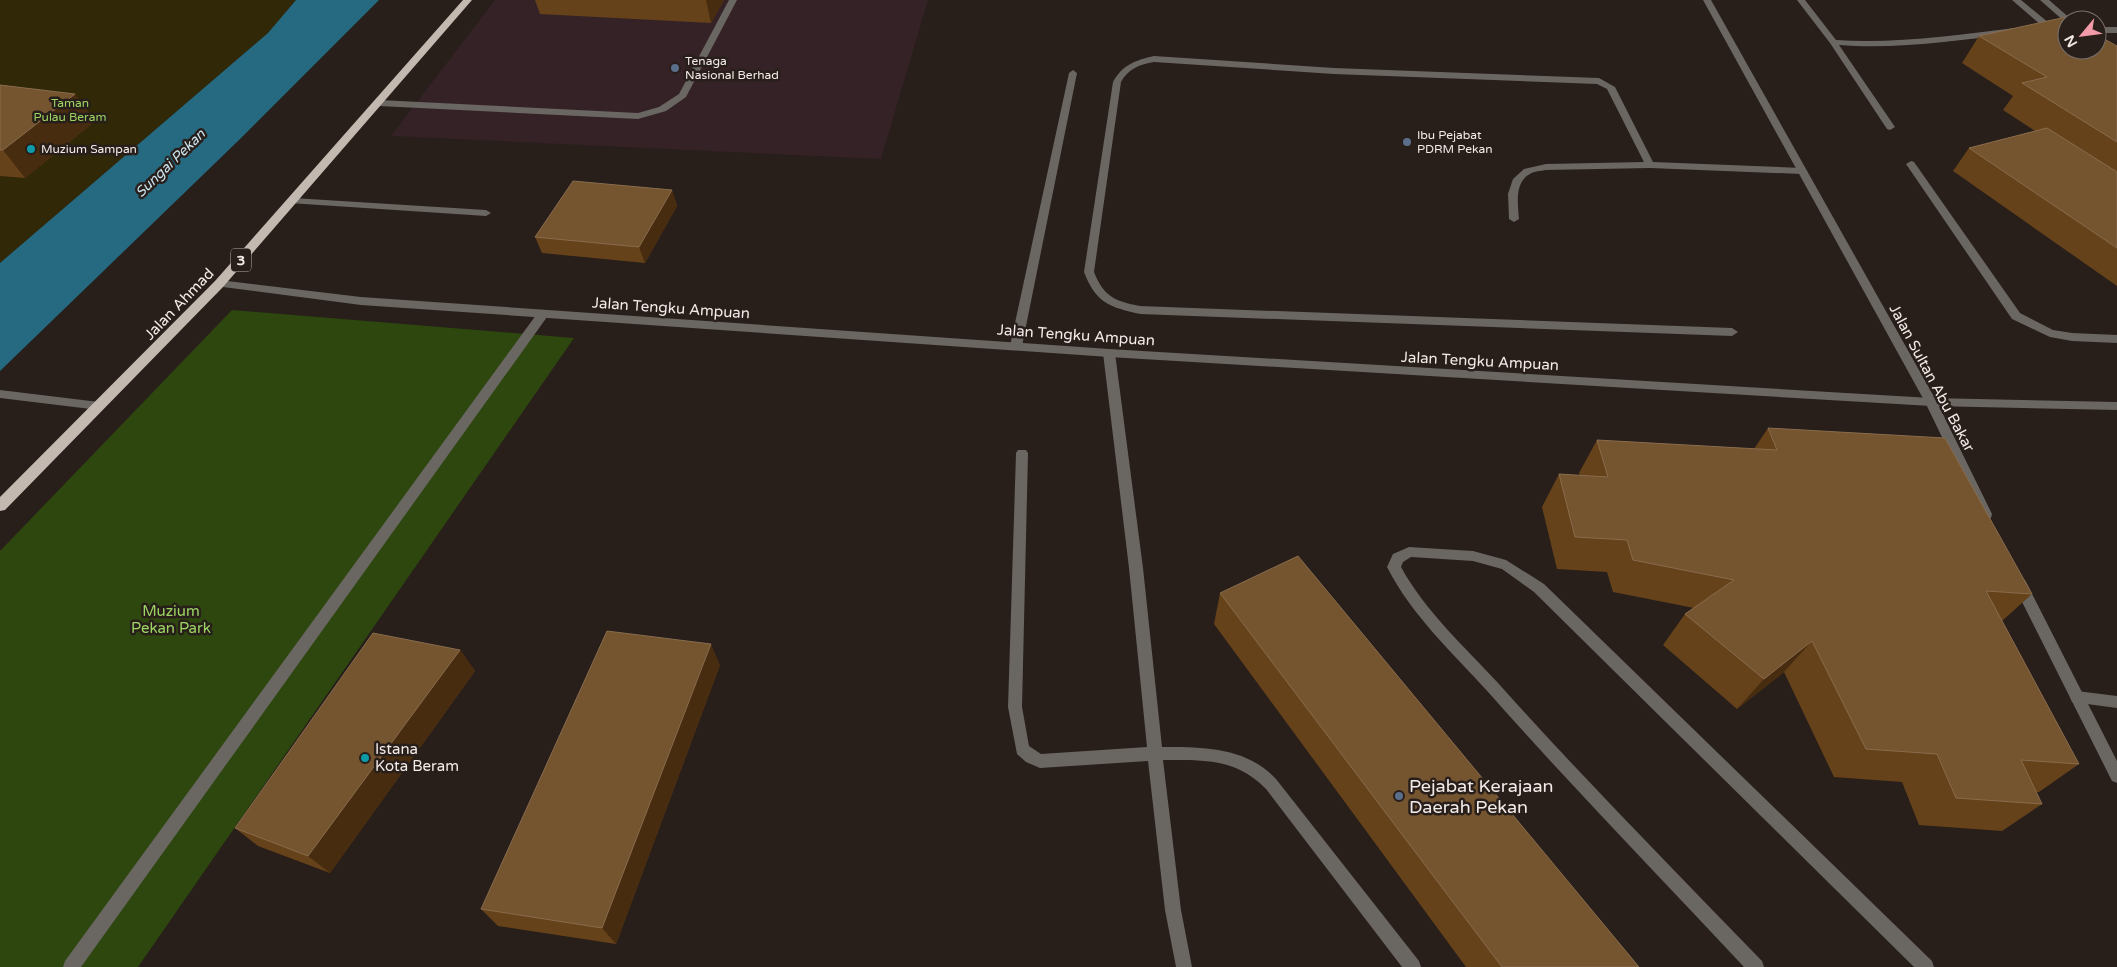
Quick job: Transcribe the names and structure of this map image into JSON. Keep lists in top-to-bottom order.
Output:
{
  "streets": {
    "highway": ["3", "Jalan Ahmad"],
    "street": ["Jalan Tengku Ampuan", "Jalan Sultan Abu Bakar"]
  },
  "crossings": [
    ["Jalan Ahmad", "Jalan Tengku Ampuan"],
    ["Jalan Tengku Ampuan", "Jalan Sultan Abu Bakar"]
  ],
  "water": ["Sungai Pekan"],
  "parks": ["Taman Pulau Beram", "Muzium Pekan Park"],
  "places": [
    "Tenaga Nasional Berhad",
    "Ibu Pejabat PDRM Pekan",
    "Muzium Sampan",
    "Istana Kota Beram",
    "Pejabat Kerajaan Daerah Pekan"
  ],
  "north": "bottom left"
}
